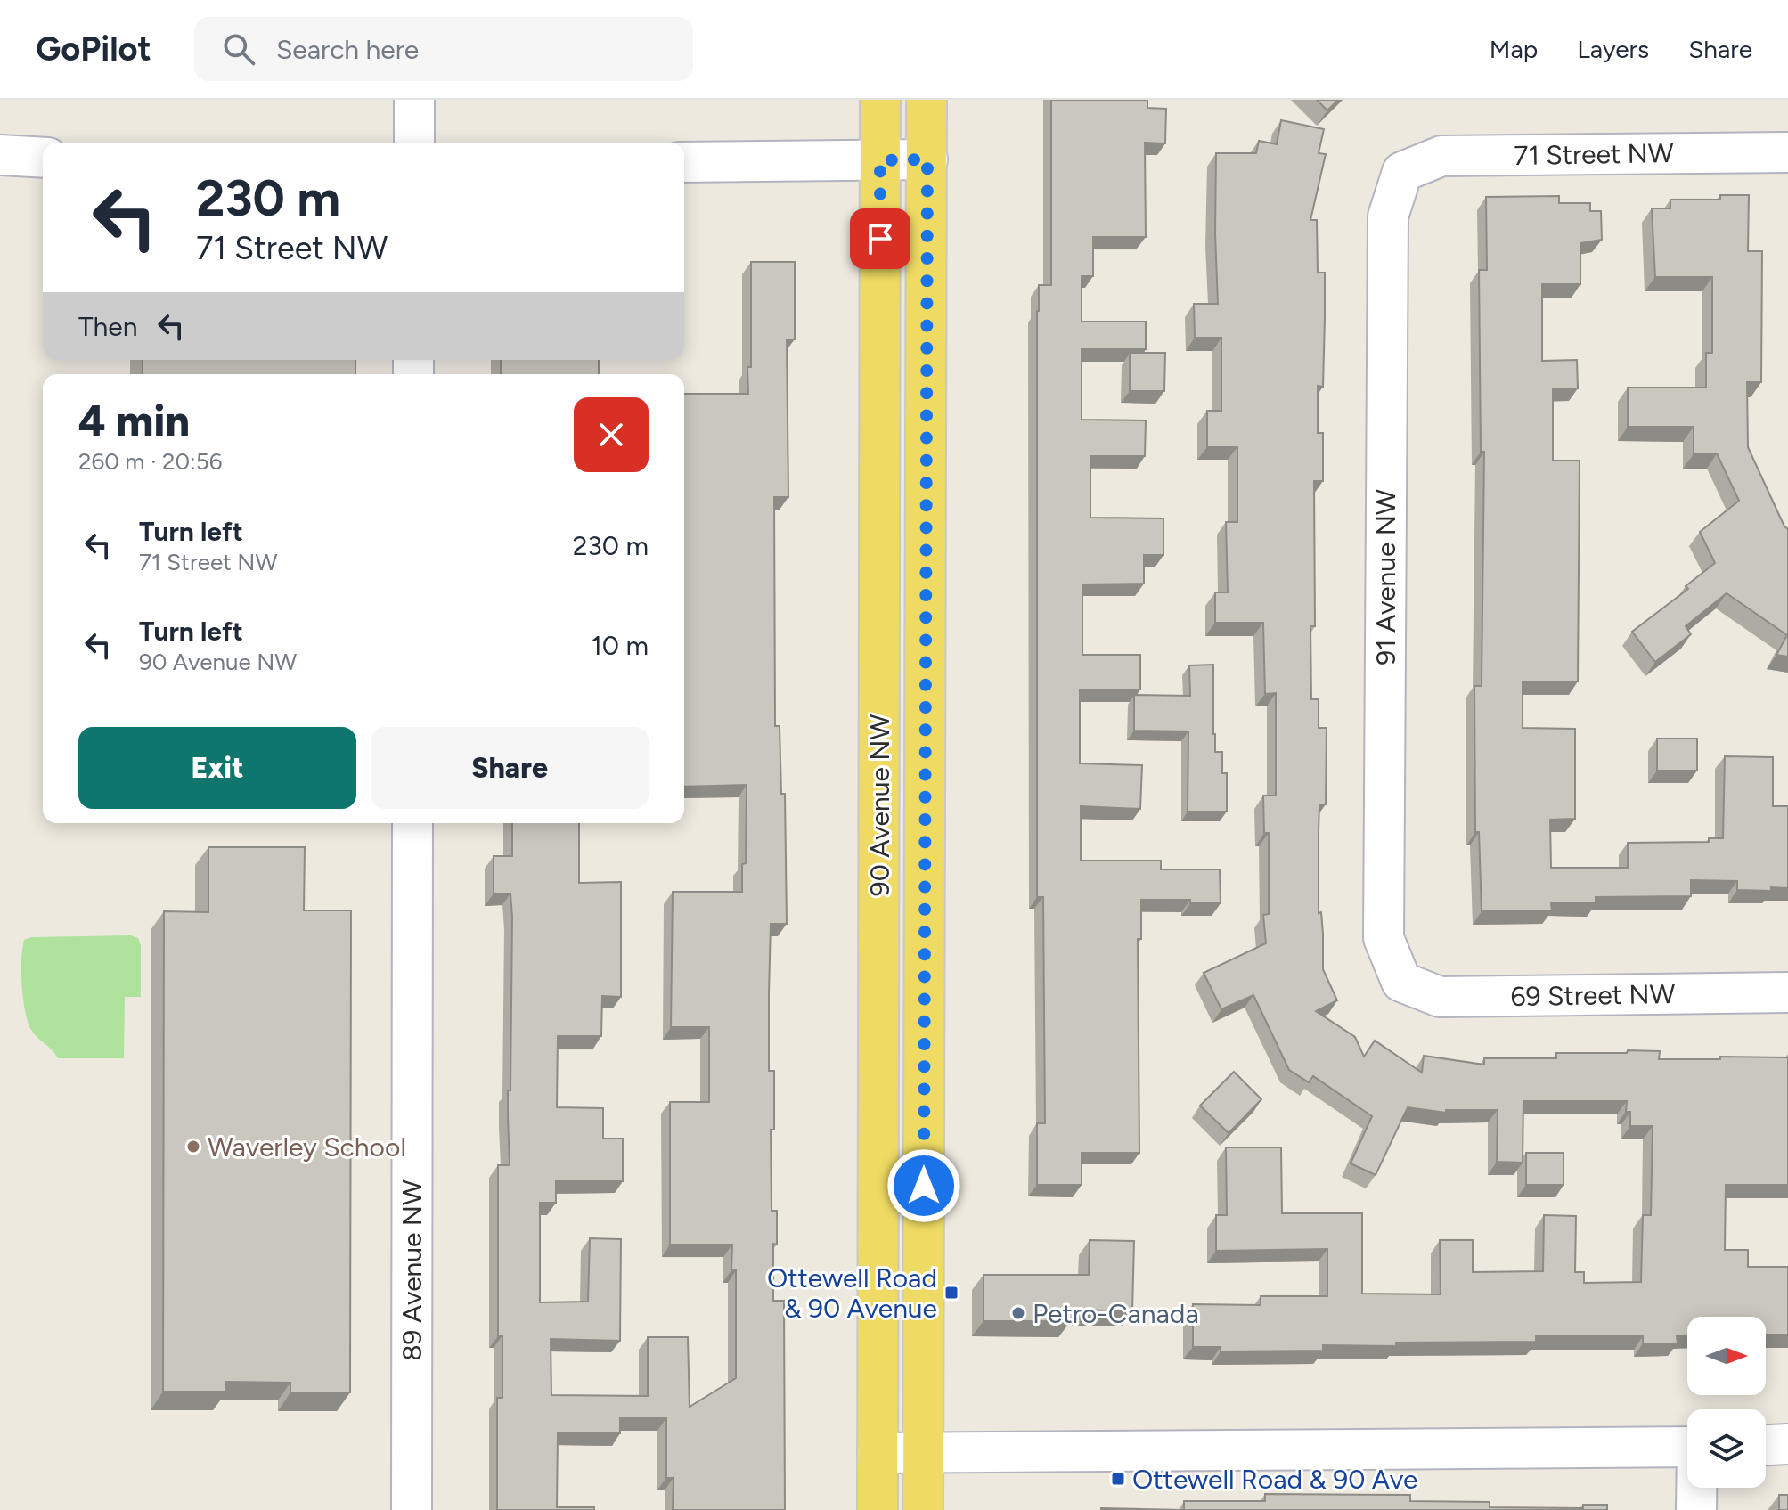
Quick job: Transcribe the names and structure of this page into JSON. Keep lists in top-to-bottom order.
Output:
{
  "streets": {
    "main road": ["90 Avenue NW"],
    "street": [
      "71 Street NW",
      "91 Avenue NW",
      "69 Street NW",
      "89 Avenue NW"
    ]
  },
  "crossings": [
    ["71 Street NW", "91 Avenue NW"],
    ["91 Avenue NW", "69 Street NW"]
  ],
  "places": {
    "other": ["Waverley School", "Petro-Canada"],
    "transit": ["Ottewell Road & 90 Avenue", "Ottewell Road & 90 Ave"]
  },
  "north": "right",
  "page": {
    "header": "GoPilot",
    "search": "Search here",
    "nav": ["Map", "Layers", "Share"],
    "turn": ["230 m", "71 Street NW"],
    "then": "Then",
    "heading": ["4 min", "260 m · 20:56"],
    "list": [
      {
        "name": "Turn left",
        "note": "71 Street NW",
        "value": "230 m"
      },
      {
        "name": "Turn left",
        "note": "90 Avenue NW",
        "value": "10 m"
      }
    ],
    "buttons": ["Exit", "Share"]
  }
}
